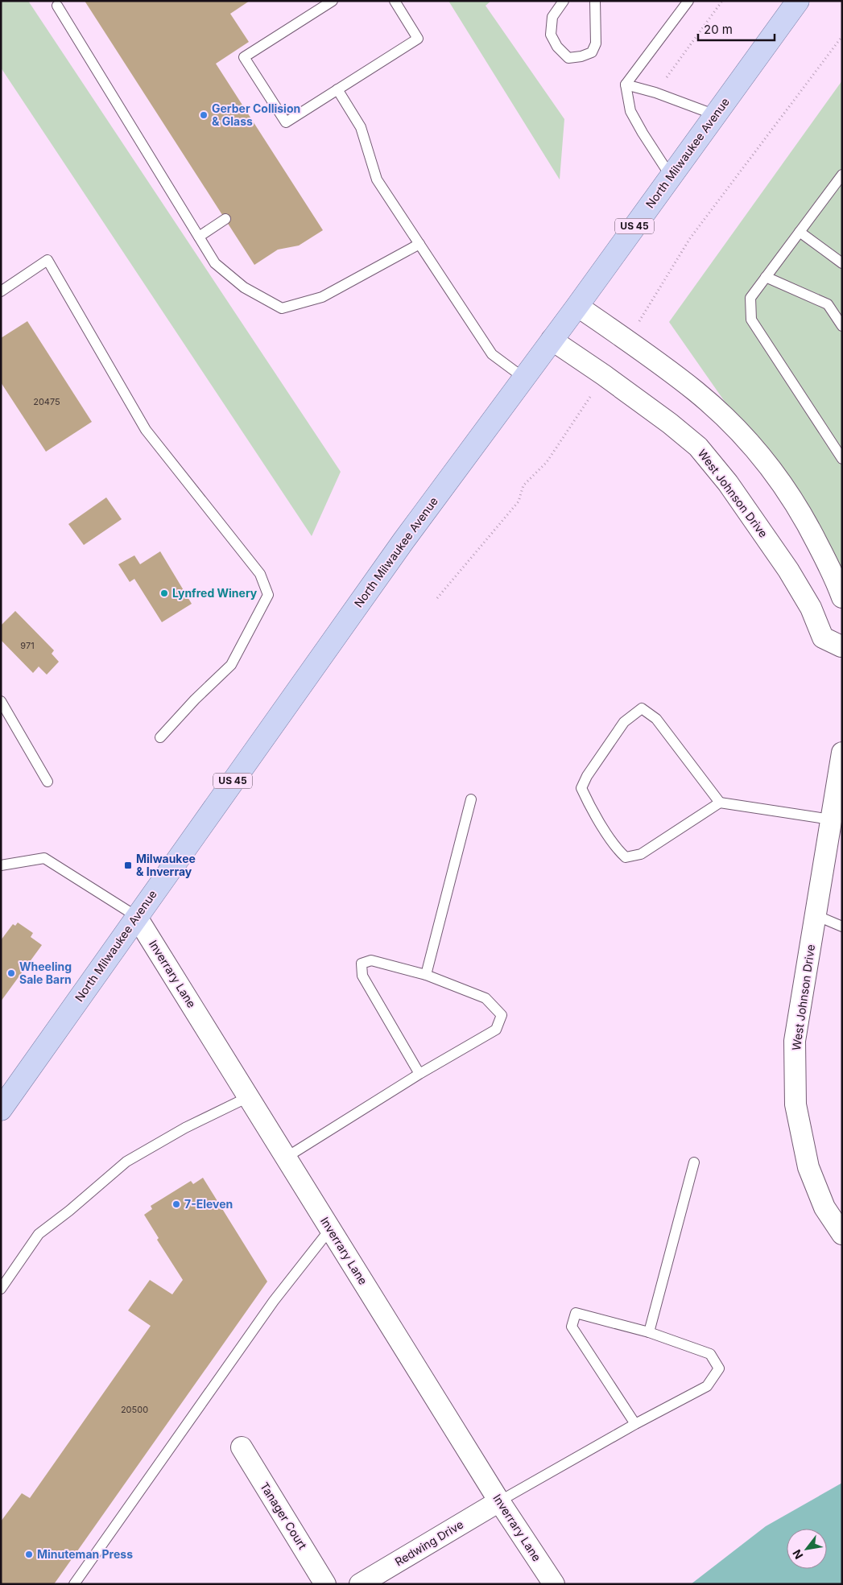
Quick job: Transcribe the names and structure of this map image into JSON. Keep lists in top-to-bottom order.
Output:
{
  "streets": {
    "main road": ["North Milwaukee Avenue", "US 45"],
    "street": [
      "West Johnson Drive",
      "Inverrary Lane",
      "Tanager Court",
      "Redwing Drive"
    ]
  },
  "crossings": [
    ["North Milwaukee Avenue", "West Johnson Drive"],
    ["North Milwaukee Avenue", "Inverrary Lane"],
    ["Inverrary Lane", "Redwing Drive"]
  ],
  "places": {
    "other": [
      "Gerber Collision & Glass",
      "Lynfred Winery",
      "Wheeling Sale Barn",
      "7-Eleven",
      "Minuteman Press"
    ],
    "transit": ["Milwaukee & Inverray"]
  },
  "house_numbers": ["20475", "971", "20500"],
  "scale_bar": "20 m",
  "north": "bottom left"
}
